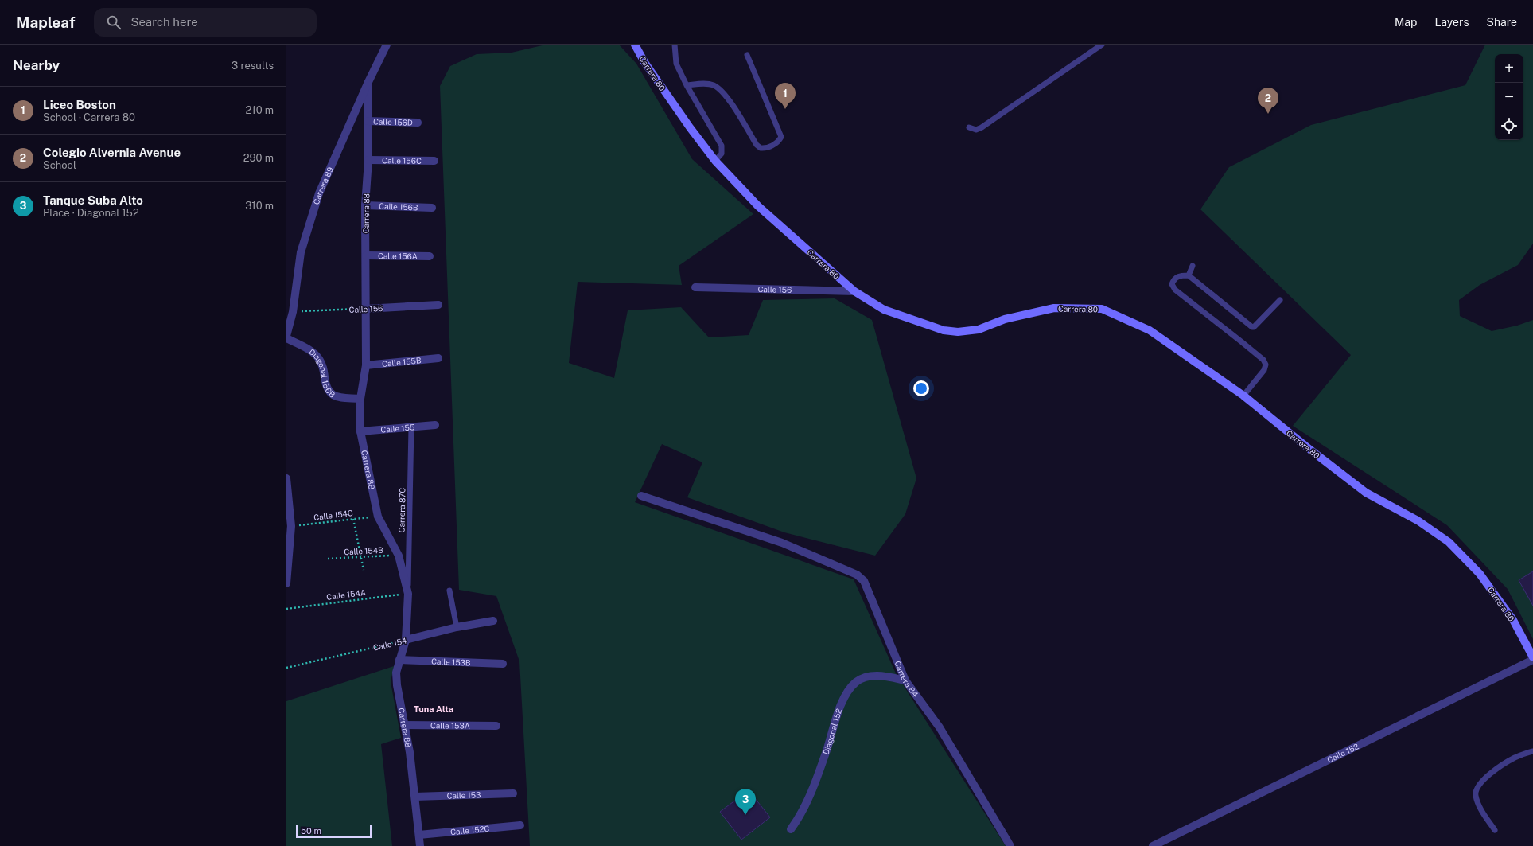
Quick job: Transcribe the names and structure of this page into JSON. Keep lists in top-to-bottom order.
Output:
{
  "streets": {
    "street": [
      "Carrera 80",
      "Calle 156D",
      "Calle 156C",
      "Carrera 89",
      "Calle 156B",
      "Carrera 88",
      "Calle 156A",
      "Calle 156",
      "Calle 155B",
      "Diagonal 156B",
      "Calle 155",
      "Calle 154",
      "Calle 153B",
      "Carrera 84",
      "Calle 153A",
      "Diagonal 152",
      "Calle 152",
      "Calle 153",
      "Calle 152C"
    ],
    "lane": ["Carrera 87C"],
    "path": ["Calle 154C", "Calle 154B", "Calle 154A"]
  },
  "crossings": [
    ["Carrera 80", "Calle 156"],
    ["Carrera 80", "Calle 152"],
    ["Calle 156D", "Carrera 88"],
    ["Calle 156C", "Carrera 88"],
    ["Carrera 89", "Carrera 88"],
    ["Carrera 89", "Calle 156"],
    ["Carrera 89", "Diagonal 156B"],
    ["Calle 156B", "Carrera 88"],
    ["Carrera 88", "Calle 156A"],
    ["Carrera 88", "Calle 156"],
    ["Carrera 88", "Calle 155B"],
    ["Carrera 88", "Diagonal 156B"],
    ["Carrera 88", "Calle 155"],
    ["Carrera 88", "Carrera 87C"],
    ["Carrera 88", "Calle 154C"],
    ["Carrera 88", "Calle 154B"],
    ["Carrera 88", "Calle 154A"],
    ["Carrera 88", "Calle 154"],
    ["Carrera 88", "Calle 153B"],
    ["Carrera 88", "Calle 153A"],
    ["Carrera 88", "Calle 153"],
    ["Carrera 88", "Calle 152C"],
    ["Calle 155", "Carrera 87C"],
    ["Carrera 87C", "Calle 154A"],
    ["Carrera 84", "Diagonal 152"]
  ],
  "districts": ["Tuna Alta"],
  "scale_bar": "50 m",
  "page": {
    "header": "Mapleaf",
    "search": "Search here",
    "nav": ["Map", "Layers", "Share"],
    "heading": ["Nearby", "3 results"],
    "map_buttons": ["+", "−"],
    "pins": ["1", "2", "3"],
    "list": [
      {
        "mark": "1",
        "name": "Liceo Boston",
        "note": "School · Carrera 80",
        "value": "210 m"
      },
      {
        "mark": "2",
        "name": "Colegio Alvernia Avenue",
        "note": "School",
        "value": "290 m"
      },
      {
        "mark": "3",
        "name": "Tanque Suba Alto",
        "note": "Place · Diagonal 152",
        "value": "310 m"
      }
    ],
    "scale": "50 m"
  }
}
